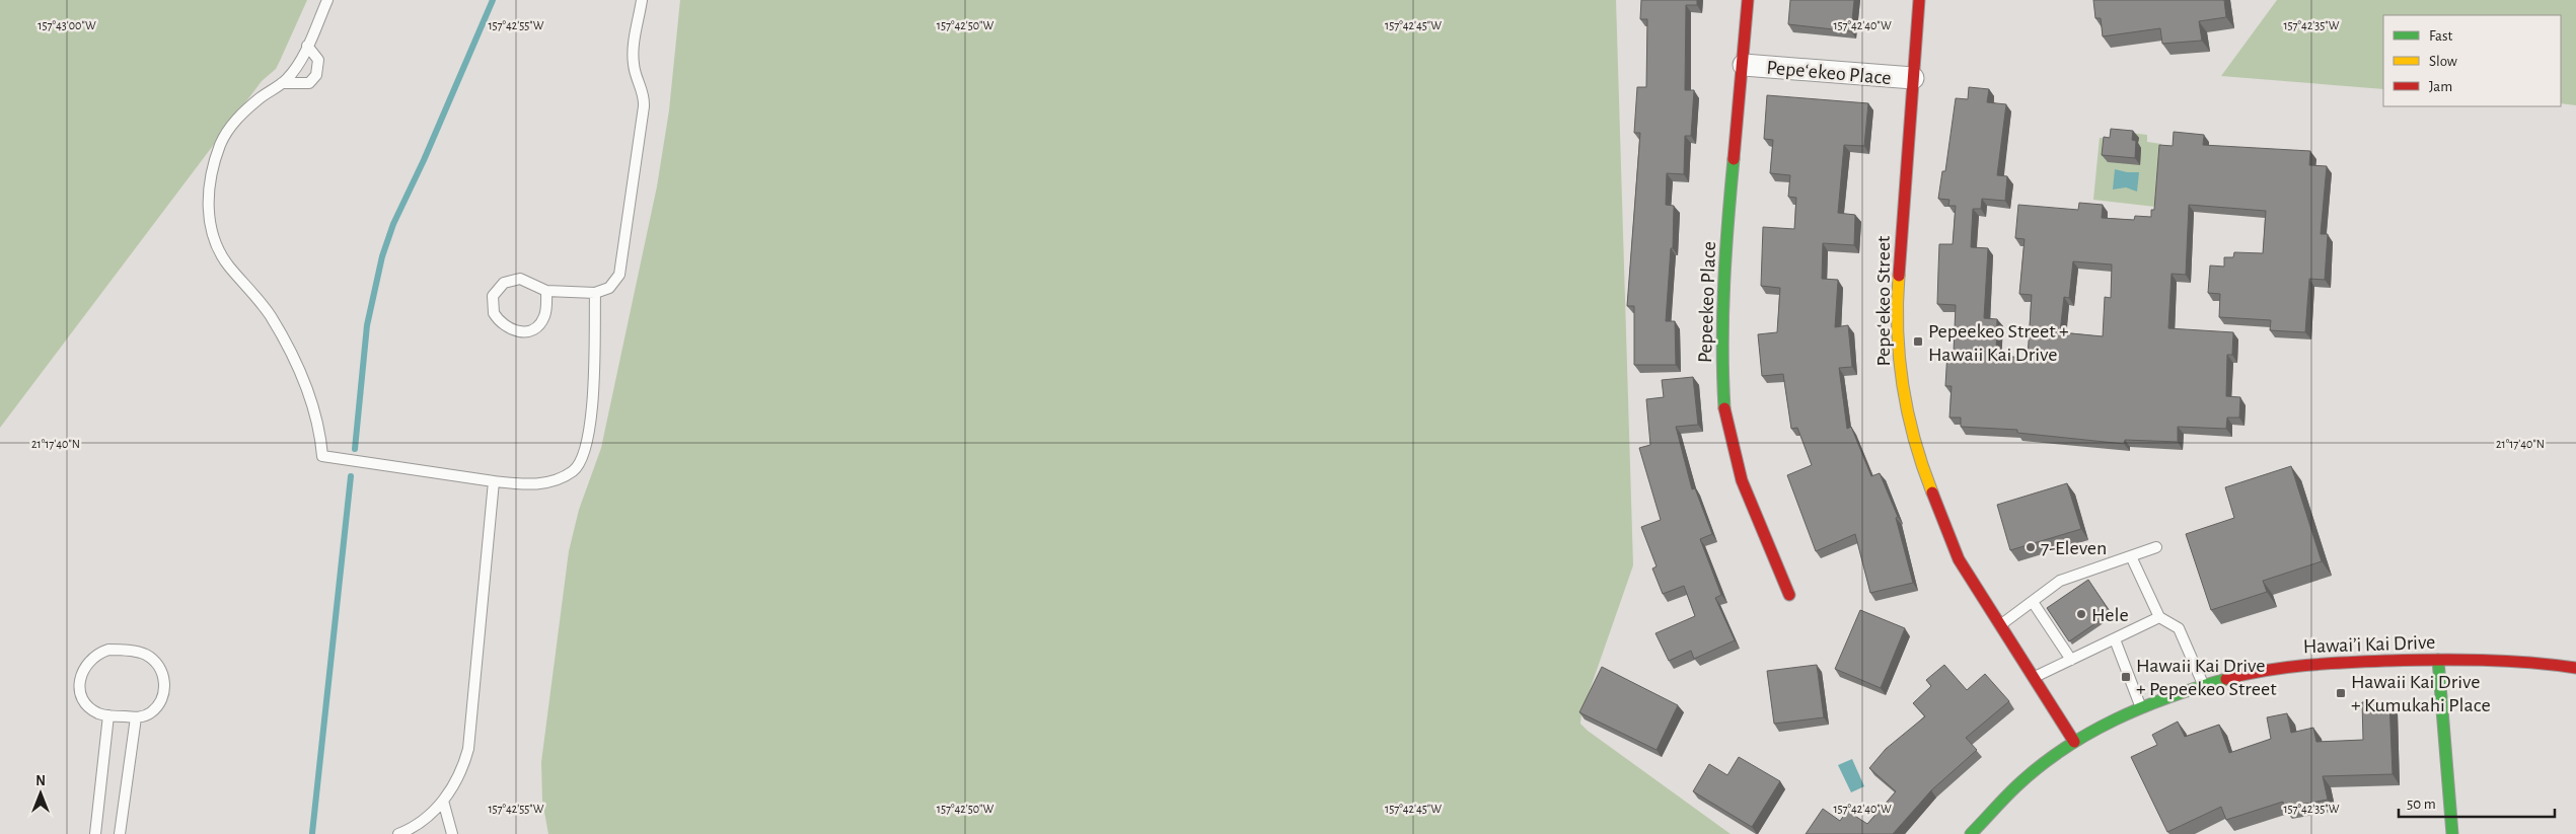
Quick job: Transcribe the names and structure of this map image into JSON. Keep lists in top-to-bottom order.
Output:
{
  "streets": {
    "street": [
      "Pepeʻekeo Place",
      "Pepeʻekeo Street",
      "Pepeekeo Place",
      "Hawai’i Kai Drive"
    ]
  },
  "crossings": [
    ["Pepeʻekeo Place", "Pepeʻekeo Street"],
    ["Pepeʻekeo Place", "Pepeekeo Place"],
    ["Pepeʻekeo Street", "Hawai’i Kai Drive"]
  ],
  "places": {
    "transit": ["Pepeekeo Street + Hawaii Kai Drive", "Hawaii Kai Drive + Pepeekeo Street", "Hawaii Kai Drive + Kumukahi Place"],
    "other": ["7-Eleven", "Hele"]
  },
  "legend": ["Fast", "Slow", "Jam"],
  "scale_bar": "50 m",
  "north": "top",
  "coordinates": [
    "157°43'00\"W",
    "157°42'55\"W",
    "157°42'50\"W",
    "157°42'45\"W",
    "157°42'40\"W",
    "157°42'35\"W",
    "21°17'40\"N"
  ]
}
